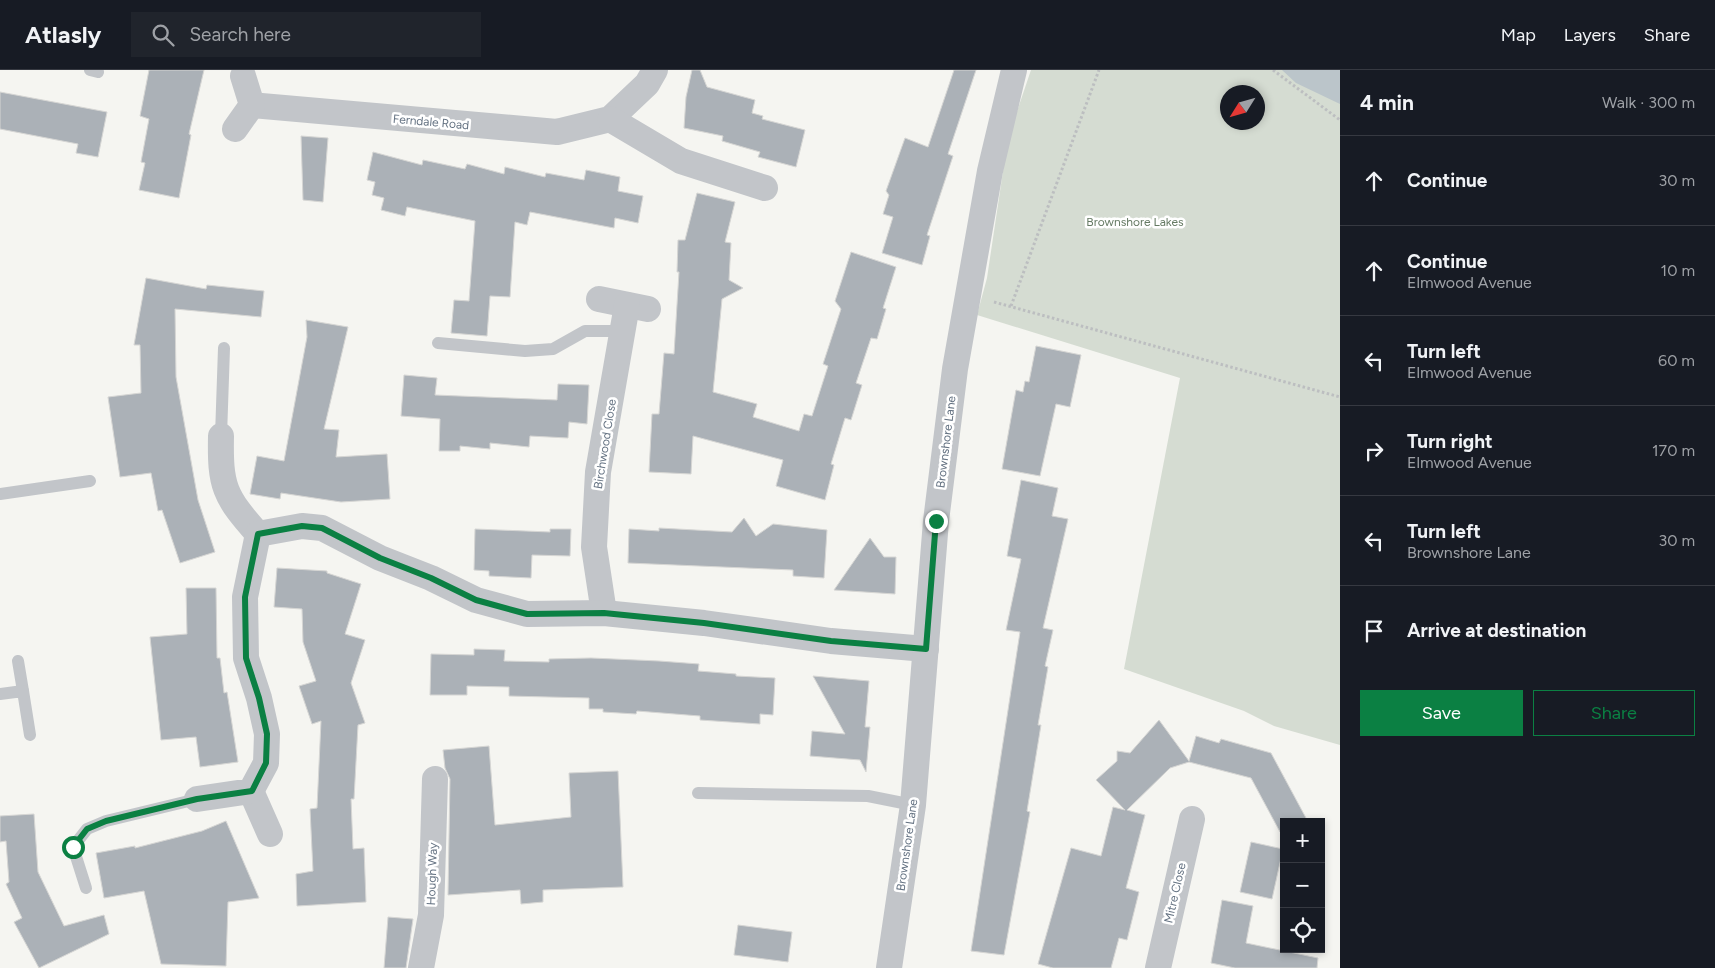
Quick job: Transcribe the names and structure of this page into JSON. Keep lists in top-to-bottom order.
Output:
{
  "streets": {
    "street": [
      "Ferndale Road",
      "Brownshore Lane",
      "Birchwood Close",
      "Hough Way",
      "Mitre Close"
    ]
  },
  "parks": ["Brownshore Lakes"],
  "north": "bottom left",
  "page": {
    "header": "Atlasly",
    "search": "Search here",
    "nav": ["Map", "Layers", "Share"],
    "heading": ["4 min", "Walk · 300 m"],
    "list": [
      ["Continue", "30 m"],
      ["Continue", "Elmwood Avenue", "10 m"],
      ["Turn left", "Elmwood Avenue", "60 m"],
      ["Turn right", "Elmwood Avenue", "170 m"],
      ["Turn left", "Brownshore Lane", "30 m"],
      "Arrive at destination"
    ],
    "buttons": ["Save", "Share"],
    "map_buttons": ["+", "−"]
  }
}
